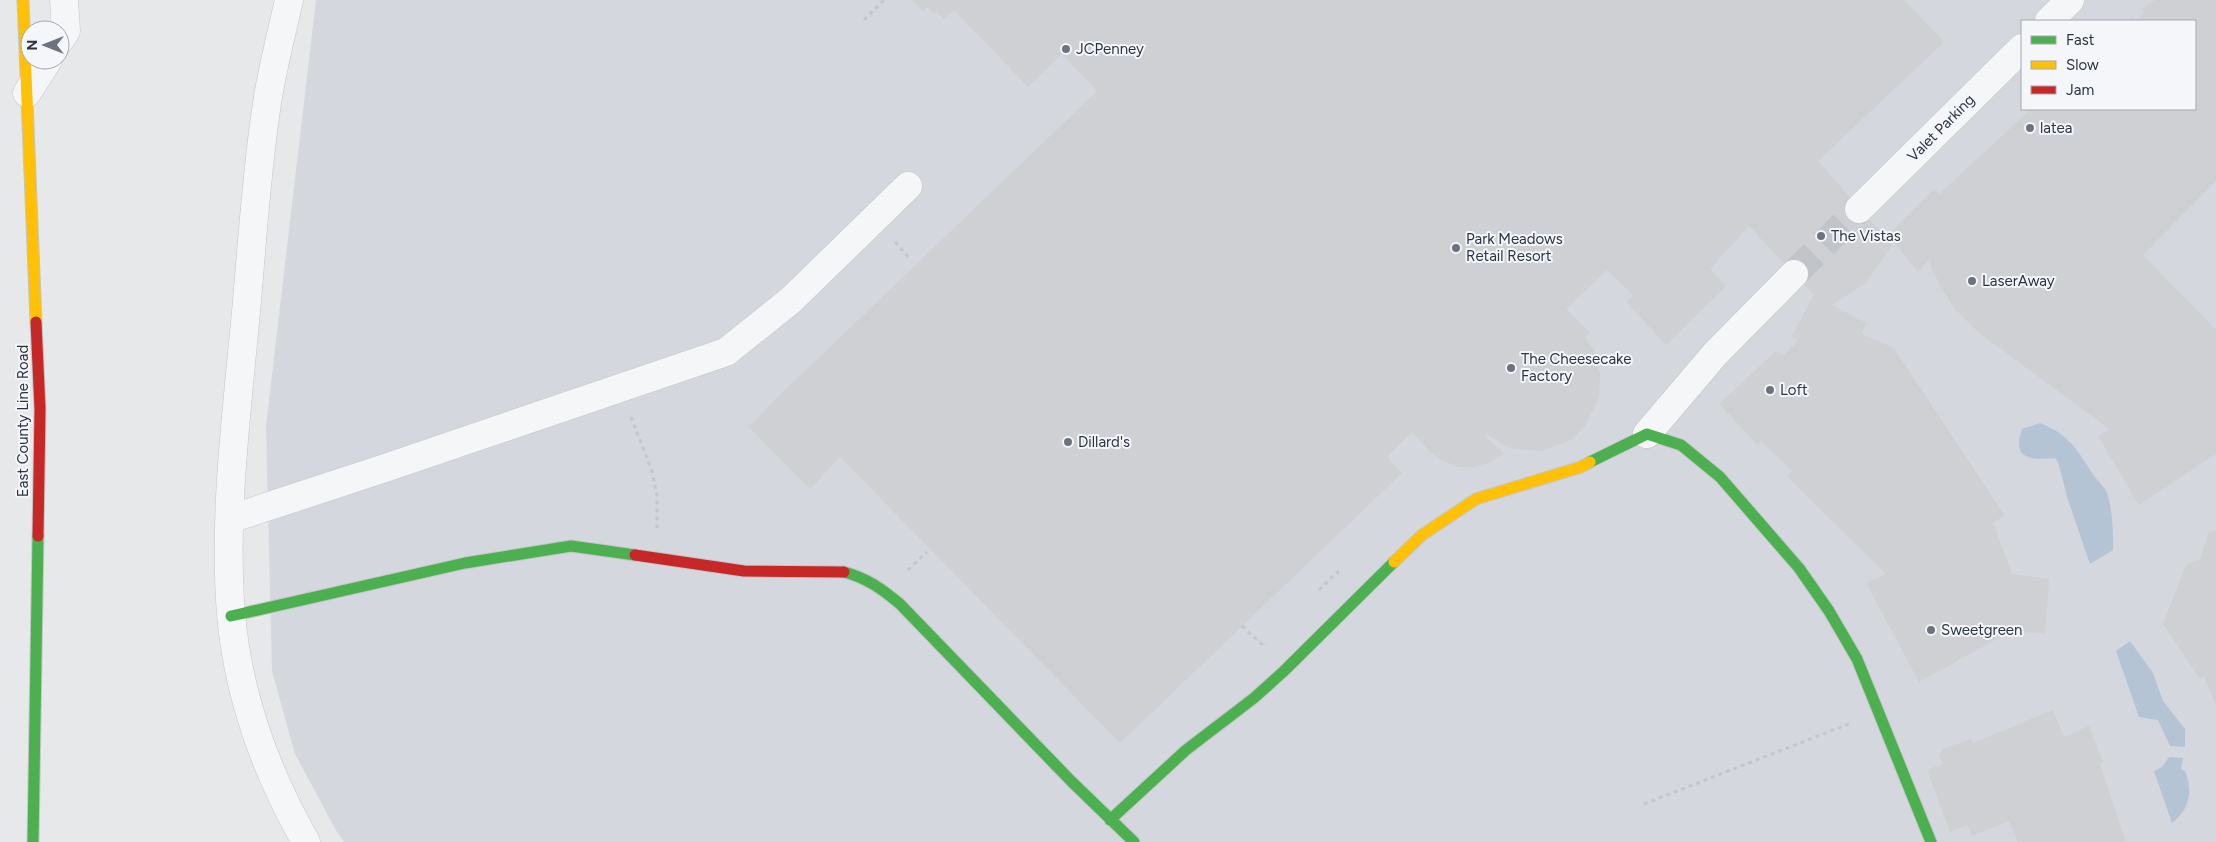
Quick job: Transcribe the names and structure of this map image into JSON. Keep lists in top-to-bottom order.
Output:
{
  "streets": {
    "street": ["Valet Parking", "East County Line Road"]
  },
  "places": [
    "JCPenney",
    "latea",
    "The Vistas",
    "Park Meadows Retail Resort",
    "LaserAway",
    "The Cheesecake Factory",
    "Loft",
    "Dillard's",
    "Sweetgreen"
  ],
  "legend": ["Fast", "Slow", "Jam"],
  "north": "left"
}
